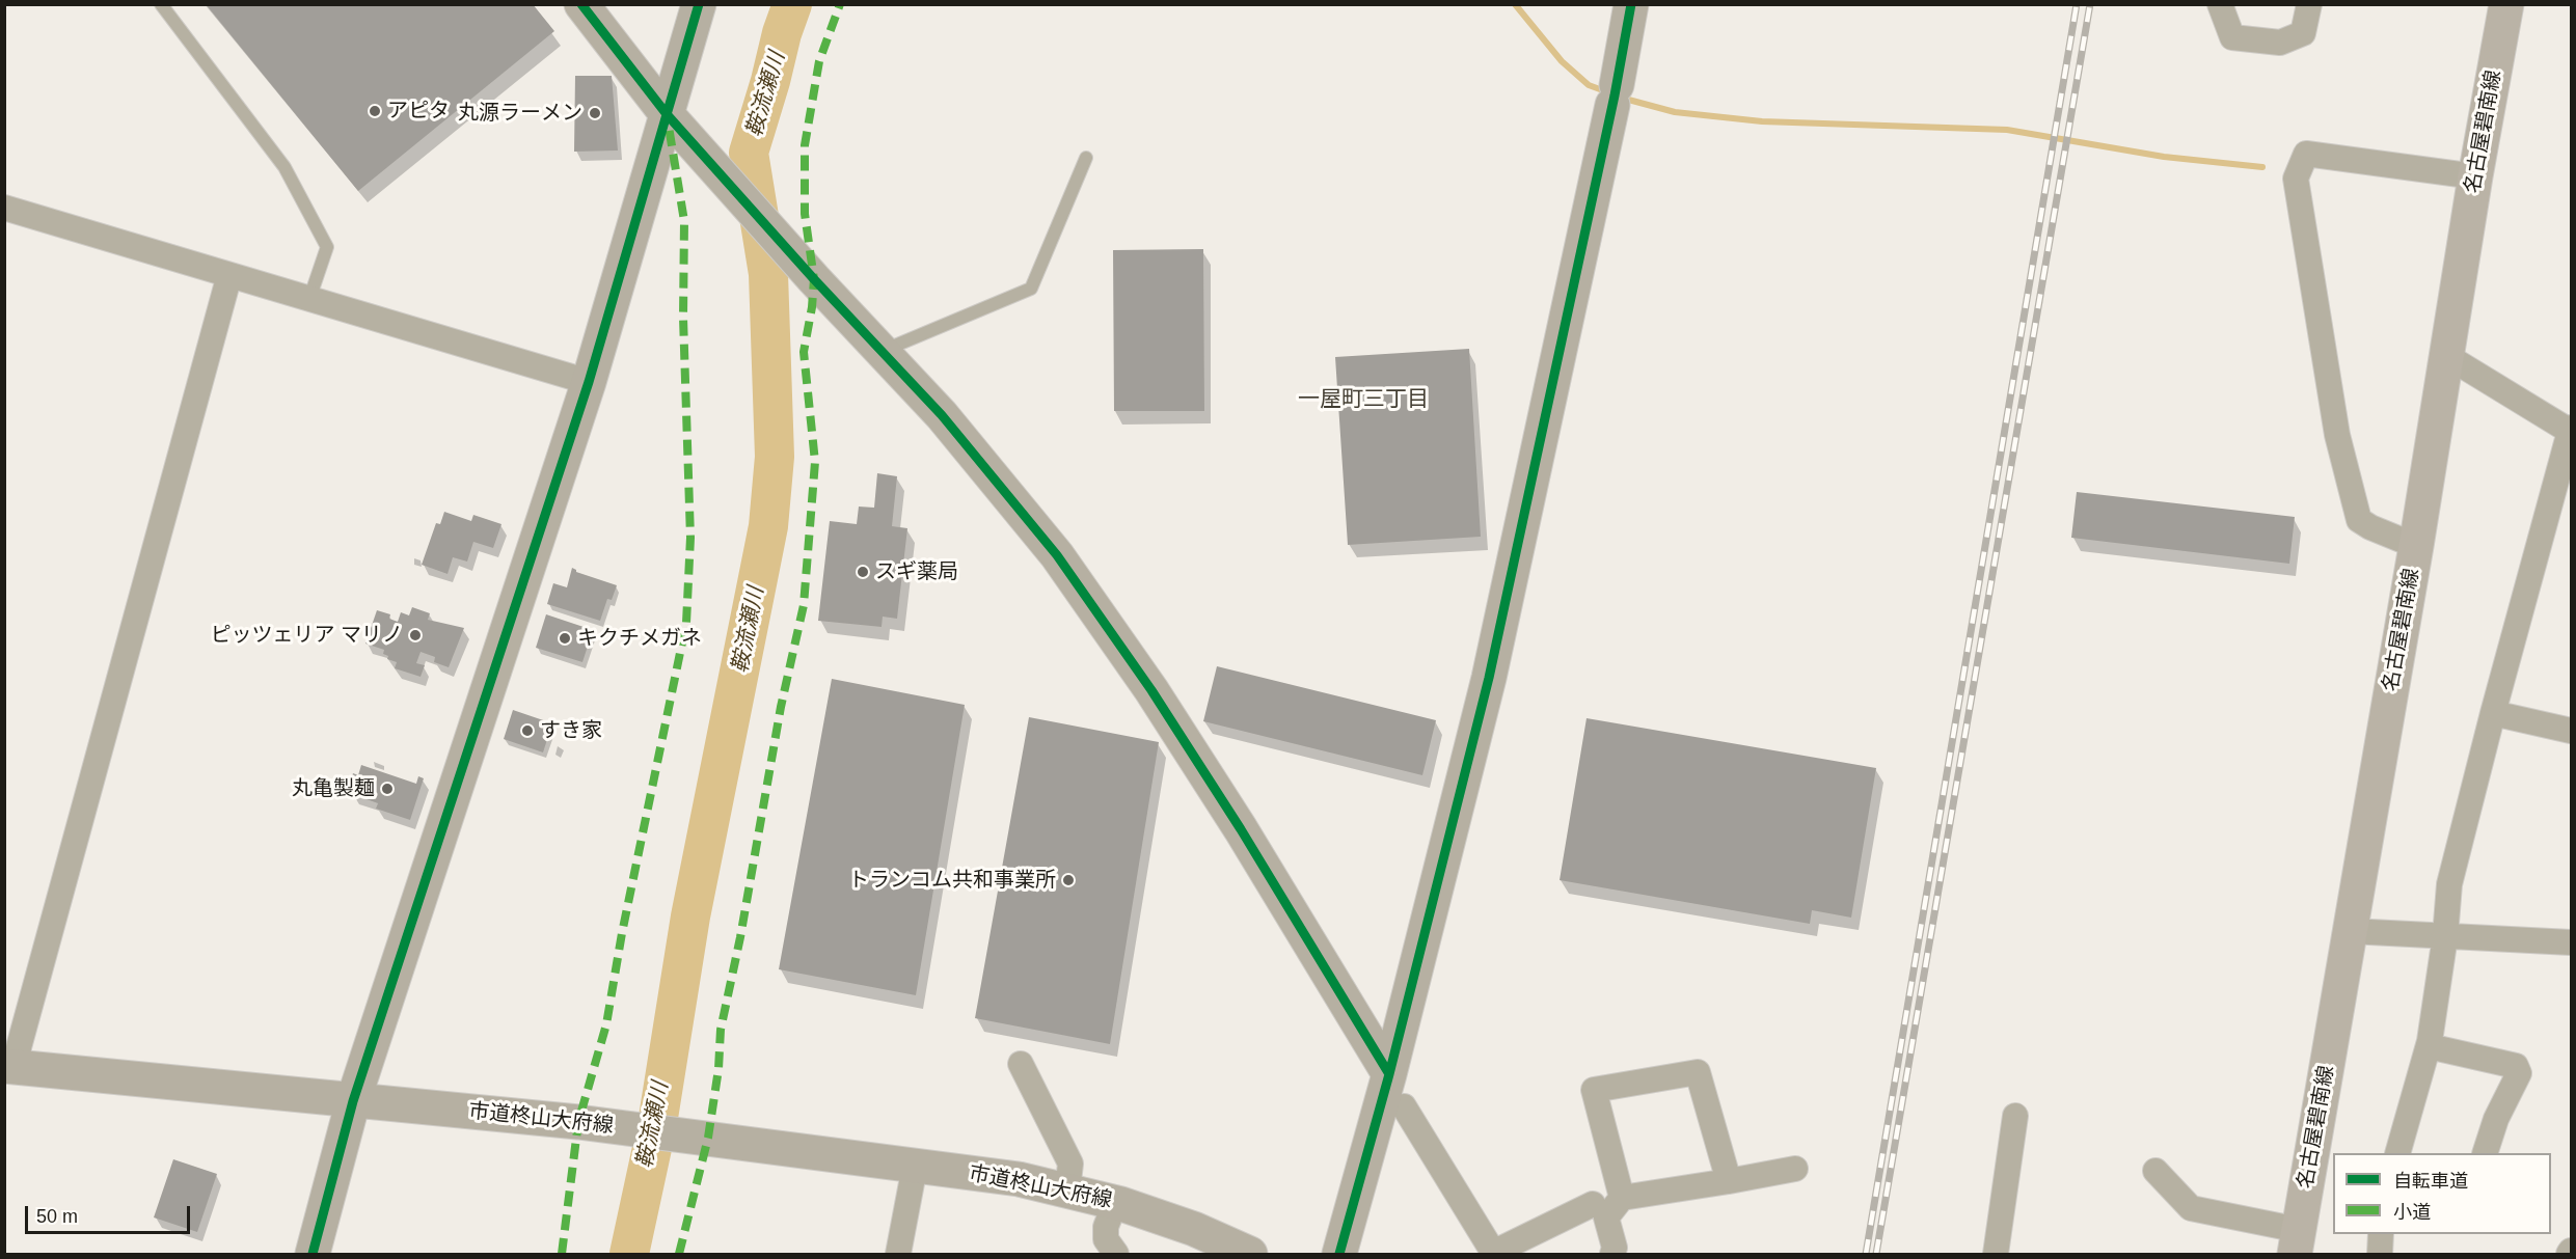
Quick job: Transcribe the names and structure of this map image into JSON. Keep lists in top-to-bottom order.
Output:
{
  "streets": {
    "main road": ["名古屋碧南線"],
    "street": ["市道柊山大府線"]
  },
  "districts": ["一屋町三丁目"],
  "water": ["鞍流瀬川"],
  "places": [
    "アピタ",
    "丸源ラーメン",
    "スギ薬局",
    "ピッツェリア マリノ",
    "キクチメガネ",
    "すき家",
    "丸亀製麺",
    "トランコム共和事業所"
  ],
  "legend": ["自転車道", "小道"],
  "scale_bar": "50 m"
}
